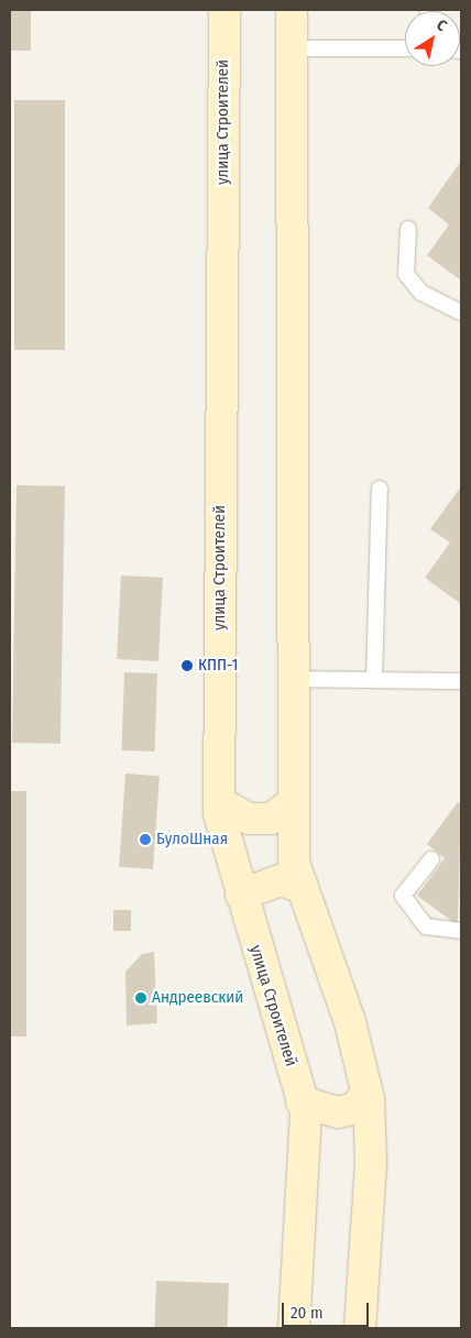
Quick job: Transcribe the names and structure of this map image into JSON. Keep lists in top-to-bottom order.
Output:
{
  "streets": {
    "main road": ["улица Строителей"]
  },
  "places": ["КПП-1", "БулоШная", "Андреевский"],
  "scale_bar": "20 m",
  "north": "top right"
}
